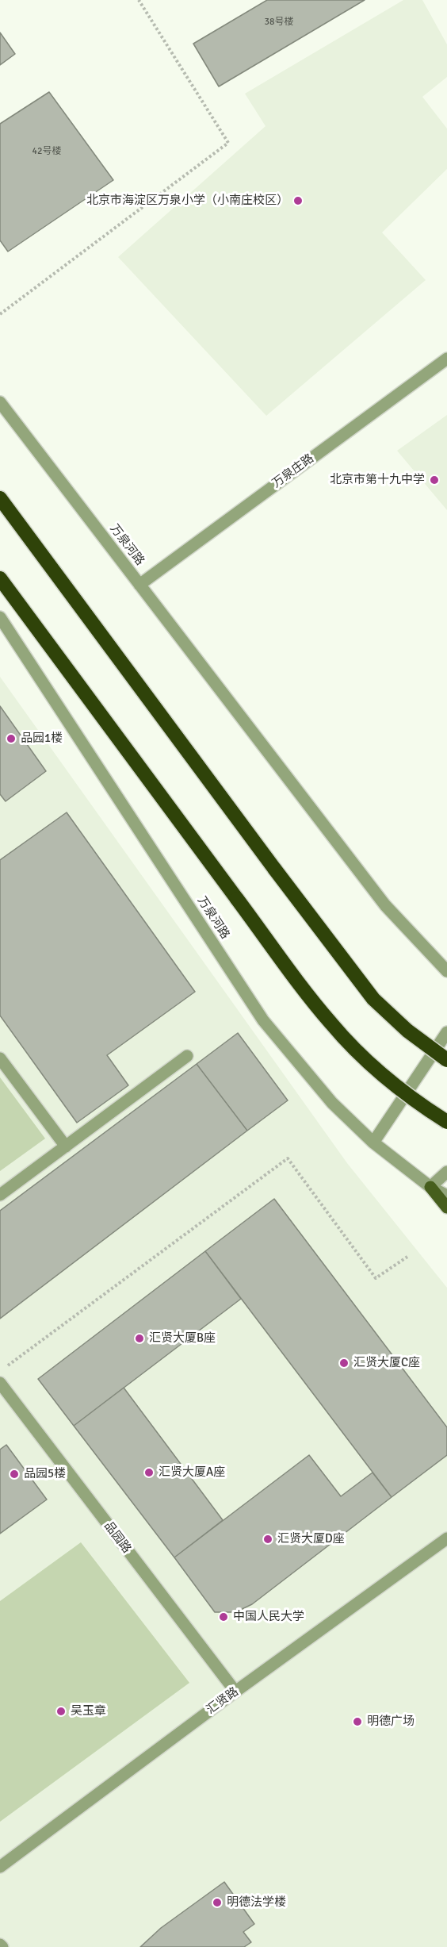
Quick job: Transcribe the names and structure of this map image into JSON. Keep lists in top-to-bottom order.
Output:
{
  "streets": {
    "street": [
      "万泉庄路",
      "万泉河路",
      "品园路",
      "汇贤路"
    ]
  },
  "crossings": [
    ["万泉庄路", "万泉河路"],
    ["品园路", "汇贤路"]
  ],
  "places": [
    "北京市海淀区万泉小学（小南庄校区）",
    "北京市第十九中学",
    "品园1楼",
    "汇贤大厦B座",
    "汇贤大厦C座",
    "汇贤大厦A座",
    "品园5楼",
    "汇贤大厦D座",
    "中国人民大学",
    "吴玉章",
    "明德广场",
    "明德法学楼"
  ],
  "house_numbers": ["38号楼", "42号楼"]
}
